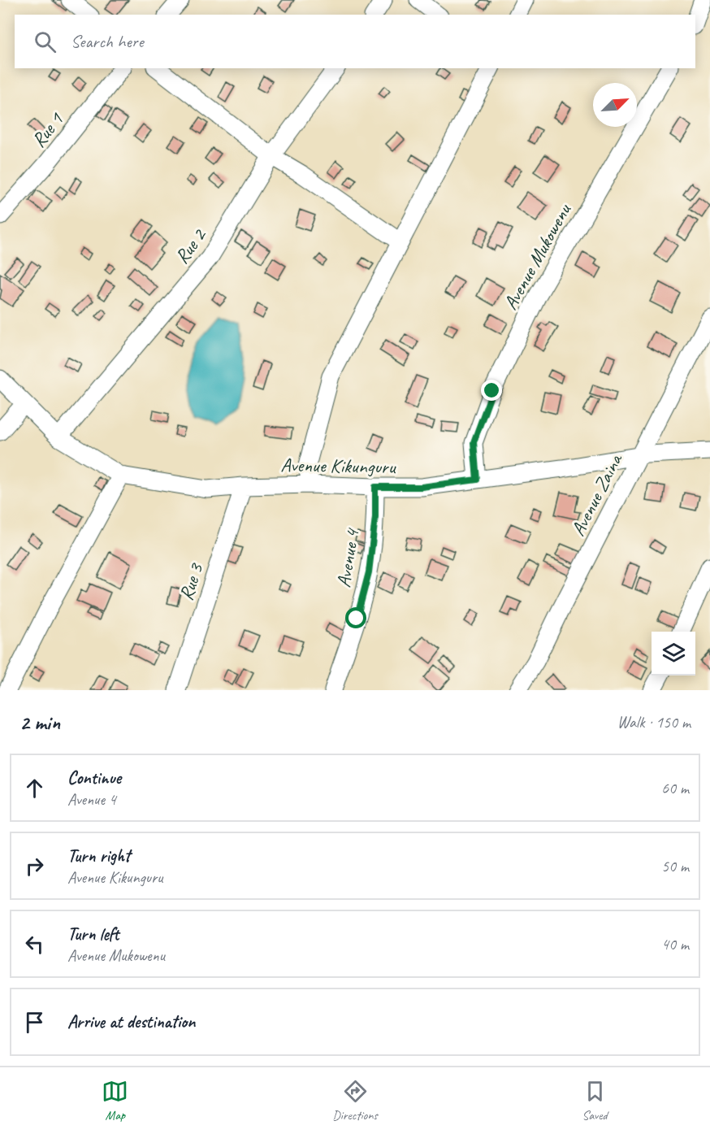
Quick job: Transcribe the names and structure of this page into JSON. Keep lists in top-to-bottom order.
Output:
{
  "streets": {
    "street": [
      "Rue 1",
      "Rue 2",
      "Avenue Mukowenu",
      "Avenue Kikunguru",
      "Avenue Zaina",
      "Avenue 4",
      "Rue 3"
    ]
  },
  "crossings": [
    ["Rue 2", "Avenue Kikunguru"],
    ["Avenue Mukowenu", "Avenue Kikunguru"],
    ["Avenue Kikunguru", "Avenue Zaina"],
    ["Avenue Kikunguru", "Avenue 4"],
    ["Avenue Kikunguru", "Rue 3"]
  ],
  "north": "top right",
  "page": {
    "search": "Search here",
    "heading": ["2 min", "Walk · 150 m"],
    "list": [
      ["Continue", "Avenue 4", "60 m"],
      ["Turn right", "Avenue Kikunguru", "50 m"],
      ["Turn left", "Avenue Mukowenu", "40 m"],
      "Arrive at destination"
    ],
    "nav": ["Map", "Directions", "Saved"]
  }
}
